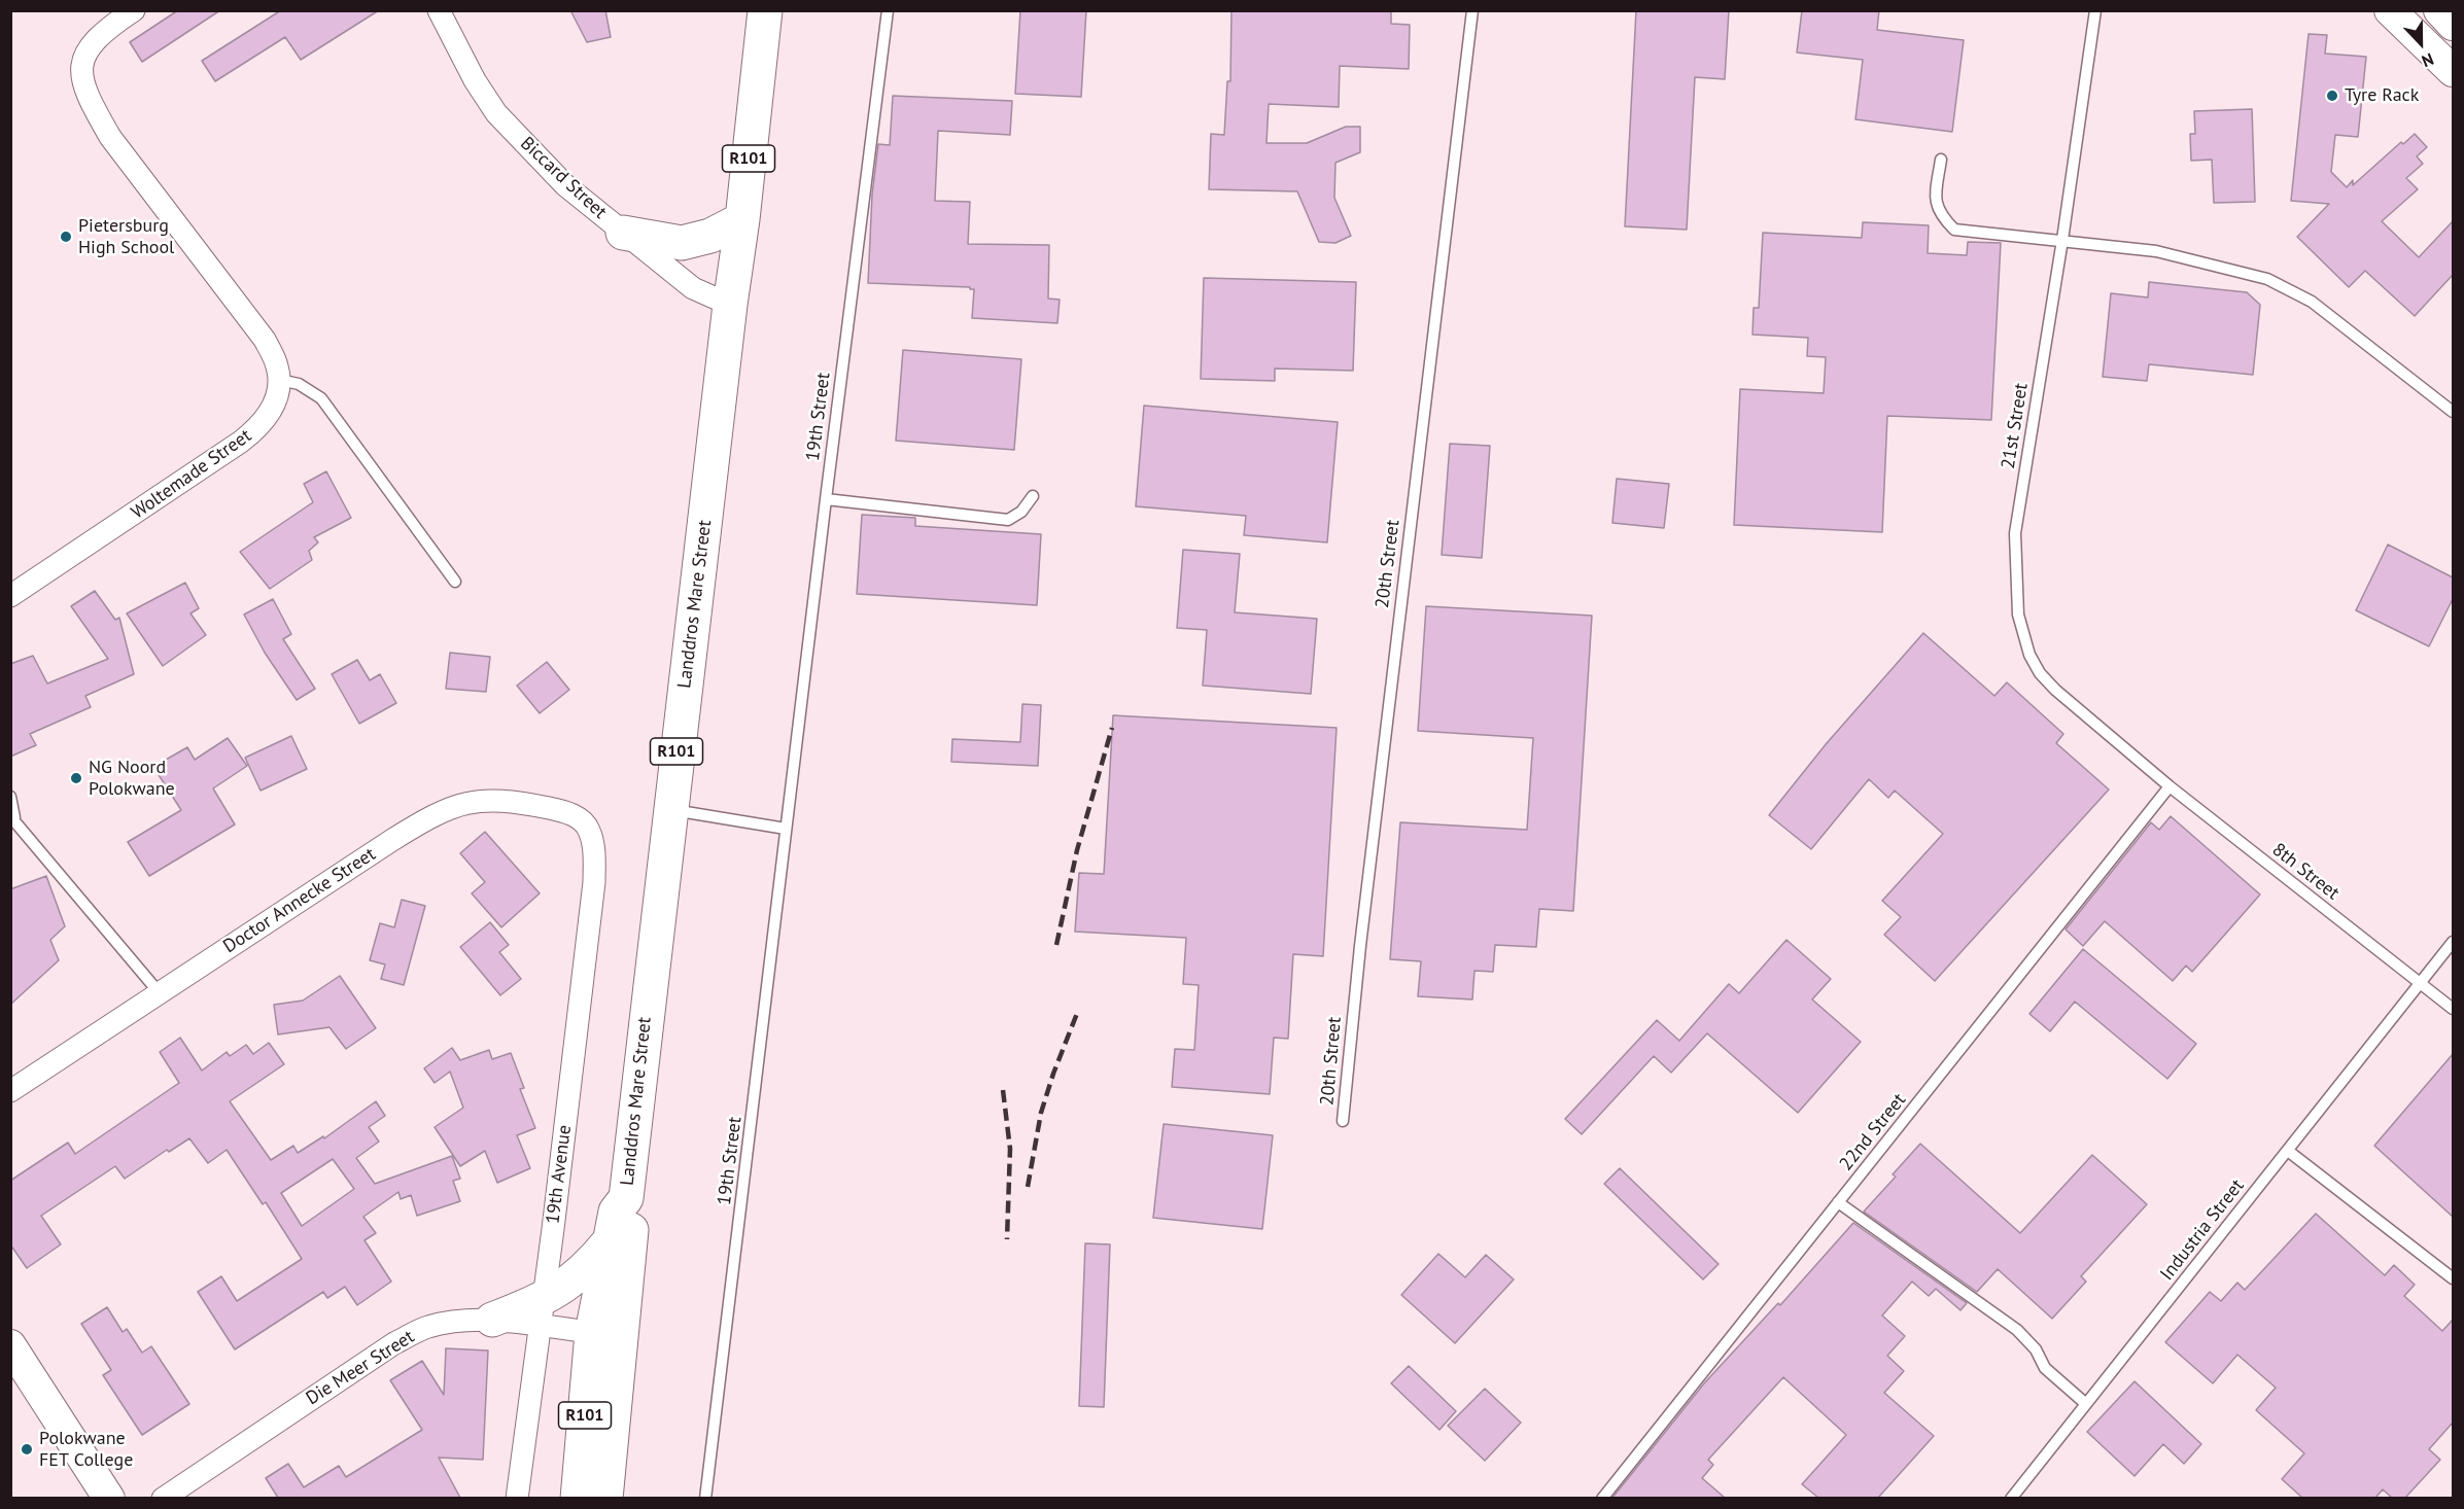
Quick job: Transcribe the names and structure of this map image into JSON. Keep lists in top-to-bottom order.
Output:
{
  "streets": {
    "main road": ["R101", "Landdros Mare Street"],
    "street": [
      "Biccard Street",
      "Woltemade Street",
      "Doctor Annecke Street",
      "19th Avenue",
      "Die Meer Street"
    ],
    "lane": [
      "19th Street",
      "21st Street",
      "20th Street",
      "8th Street",
      "22nd Street",
      "Industria Street"
    ]
  },
  "crossings": [
    ["Biccard Street", "Landdros Mare Street"],
    ["21st Street", "8th Street"],
    ["21st Street", "22nd Street"],
    ["8th Street", "22nd Street"],
    ["8th Street", "Industria Street"],
    ["Doctor Annecke Street", "19th Avenue"]
  ],
  "places": [
    "Tyre Rack",
    "Pietersburg High School",
    "NG Noord Polokwane",
    "Polokwane FET College"
  ],
  "north": "bottom"
}
